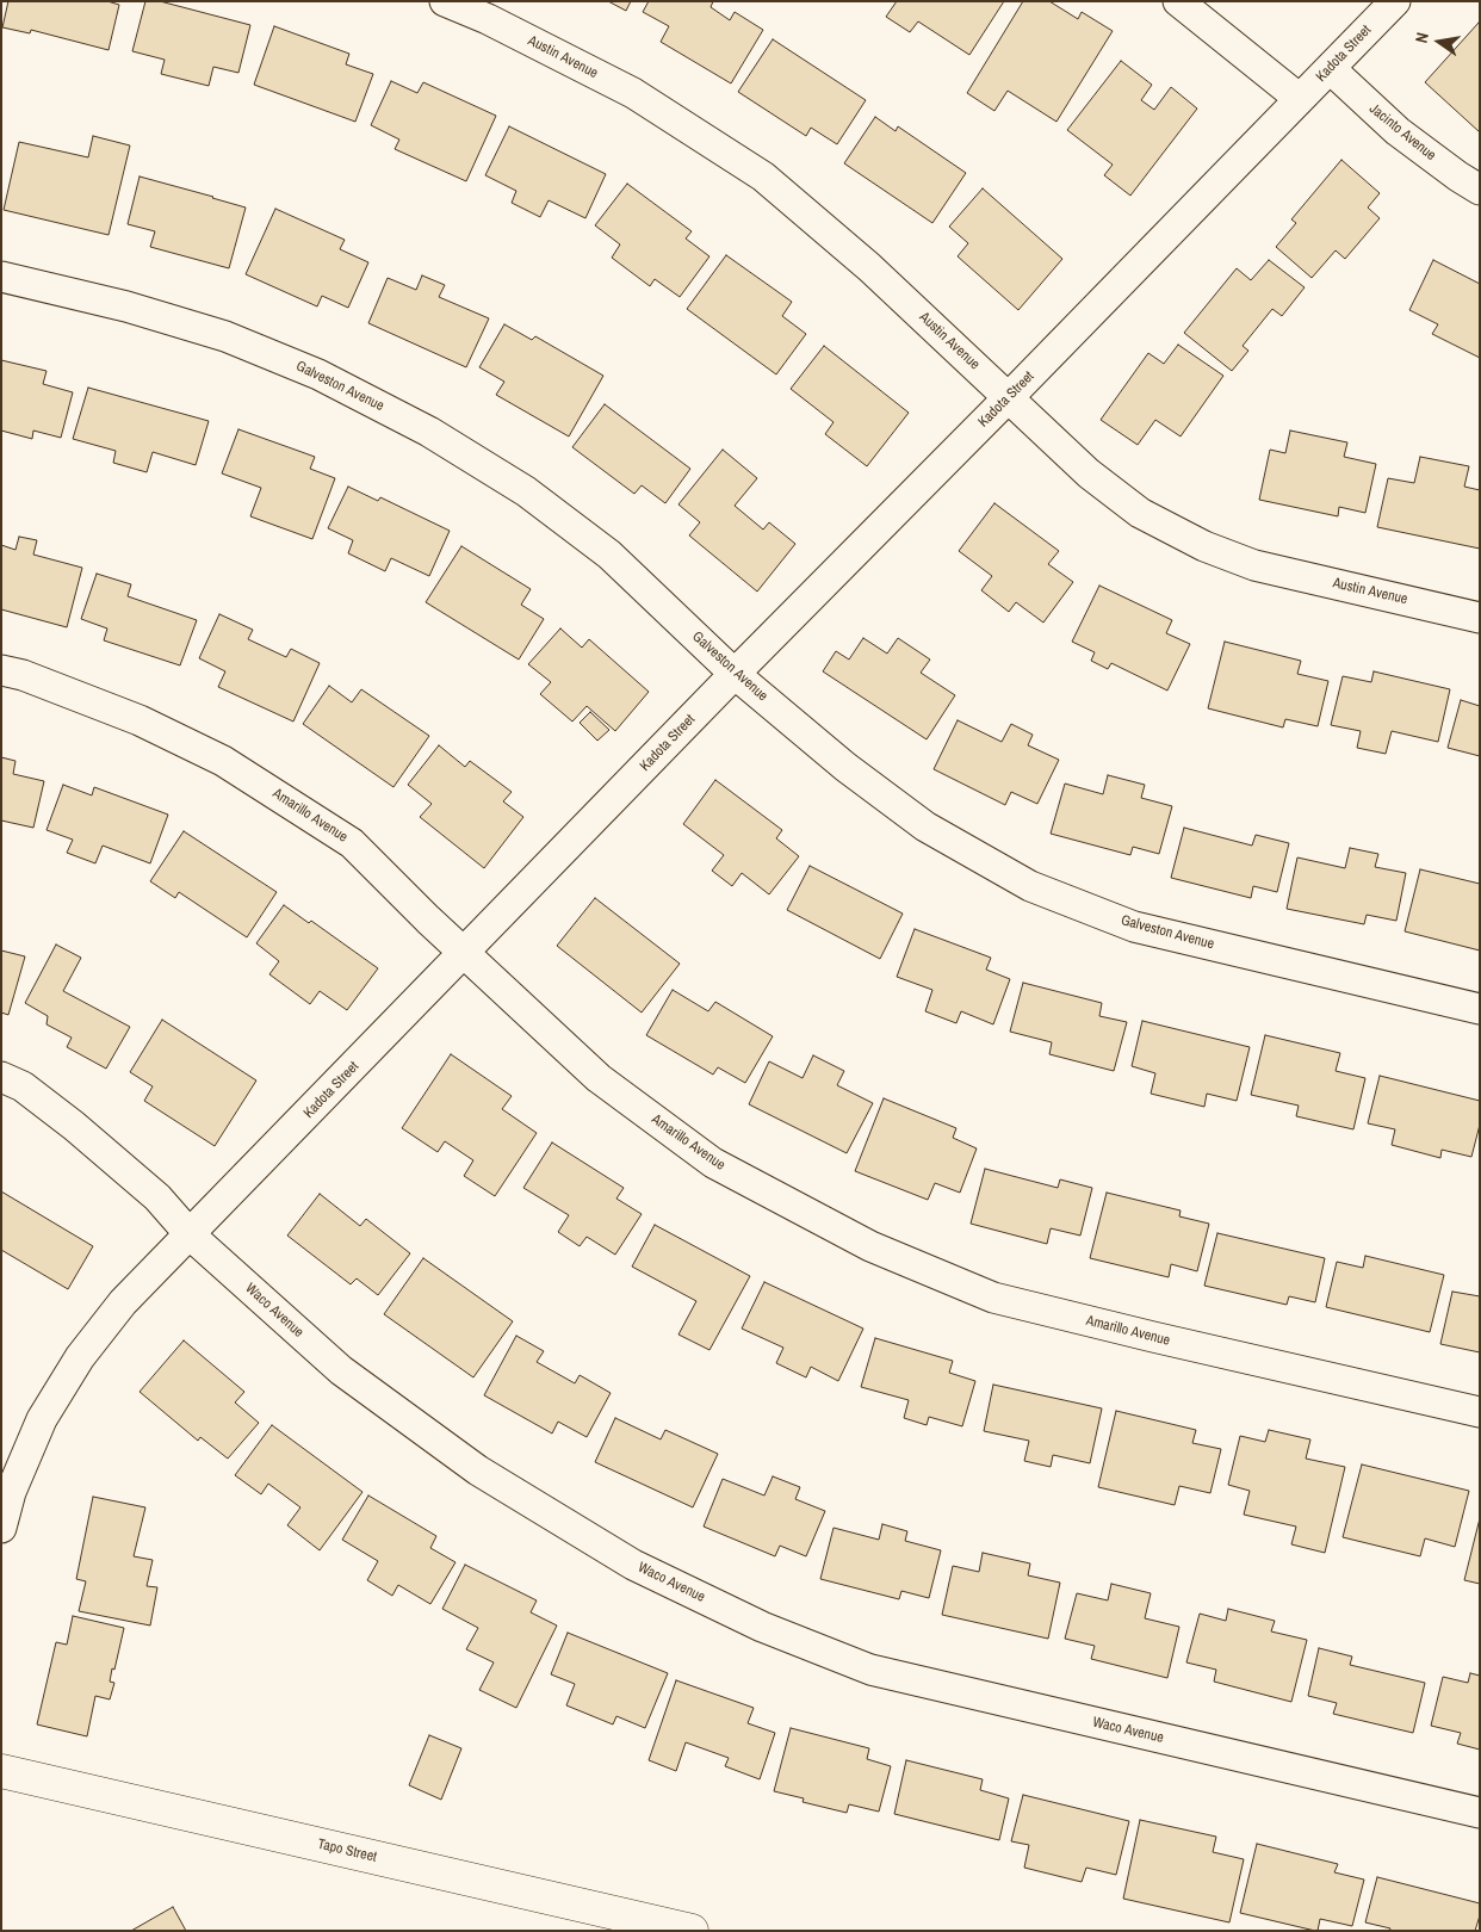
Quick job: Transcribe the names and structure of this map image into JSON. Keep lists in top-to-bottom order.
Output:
{
  "streets": {
    "street": [
      "Kadota Street",
      "Austin Avenue",
      "Jacinto Avenue",
      "Galveston Avenue",
      "Amarillo Avenue",
      "Waco Avenue",
      "Tapo Street"
    ]
  },
  "crossings": [
    ["Kadota Street", "Austin Avenue"],
    ["Kadota Street", "Jacinto Avenue"],
    ["Kadota Street", "Galveston Avenue"],
    ["Kadota Street", "Amarillo Avenue"],
    ["Kadota Street", "Waco Avenue"]
  ],
  "north": "left"
}
